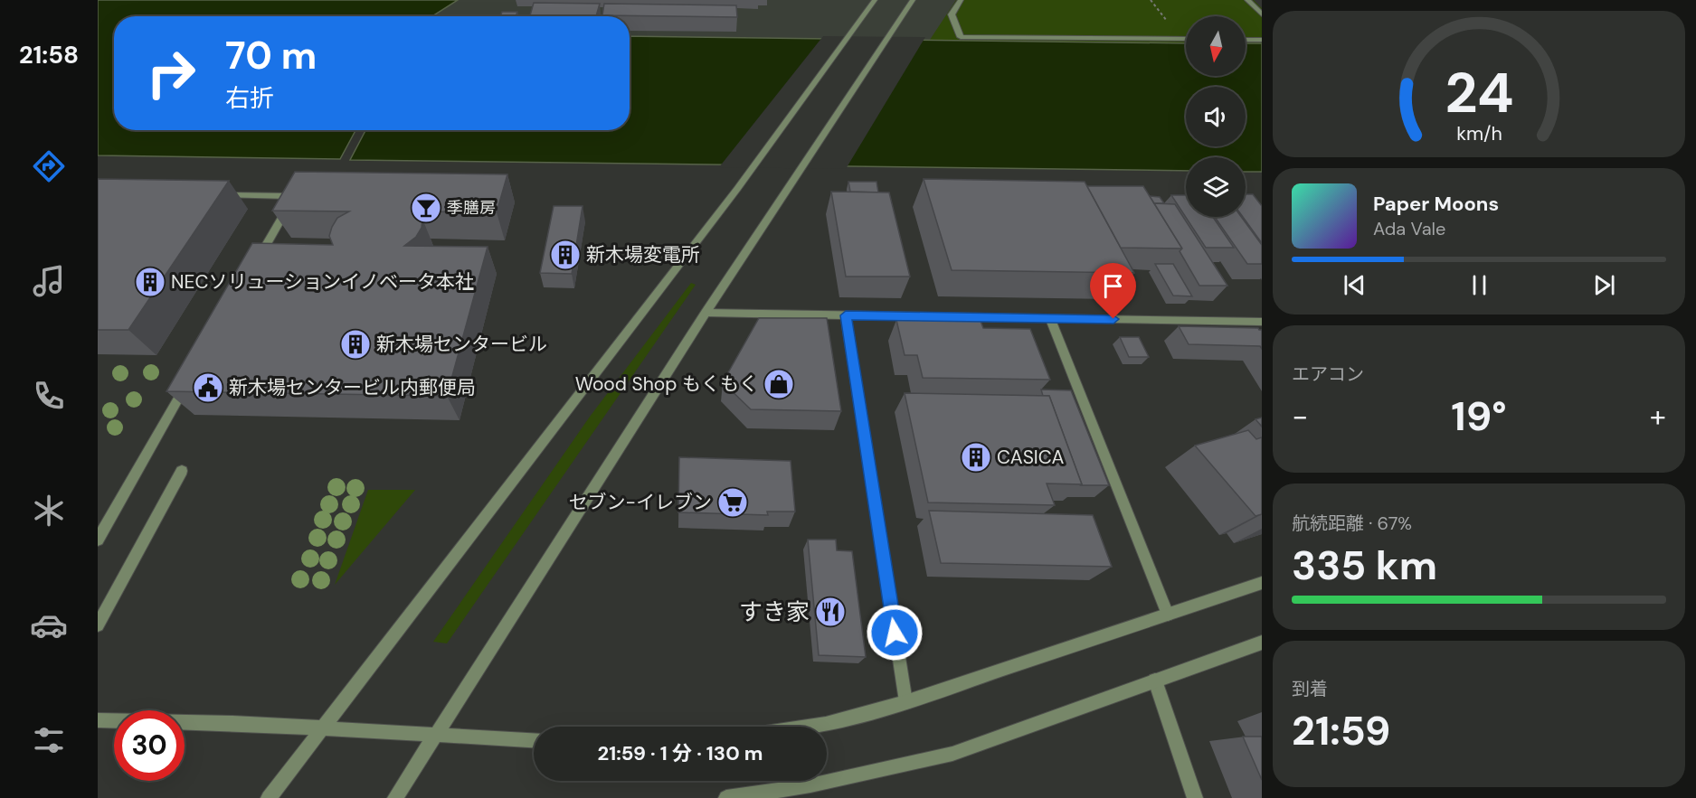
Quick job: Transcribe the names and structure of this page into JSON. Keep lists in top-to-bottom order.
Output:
{
  "places": {
    "bar": ["季膳房"],
    "building": [
      "新木場変電所",
      "NECソリューションイノベータ本社",
      "新木場センタービル",
      "CASICA"
    ],
    "shop": ["Wood Shop もくもく"],
    "public building": ["新木場センタービル内郵便局"],
    "supermarket": ["セブン-イレブン"],
    "restaurant": ["すき家"]
  },
  "north": "bottom",
  "page": {
    "tabs": "21:58",
    "turn": ["70 m", "右折"],
    "song": ["Paper Moons", "Ada Vale"],
    "tile": [
      "エアコン",
      ["航続距離 · 67%", "335 km"],
      ["到着", "21:59"]
    ],
    "heat": ["−", "19°", "+"],
    "limit": "30",
    "trip": "21:59 · 1 分 · 130 m",
    "gauge": ["24", "km/h"]
  }
}
